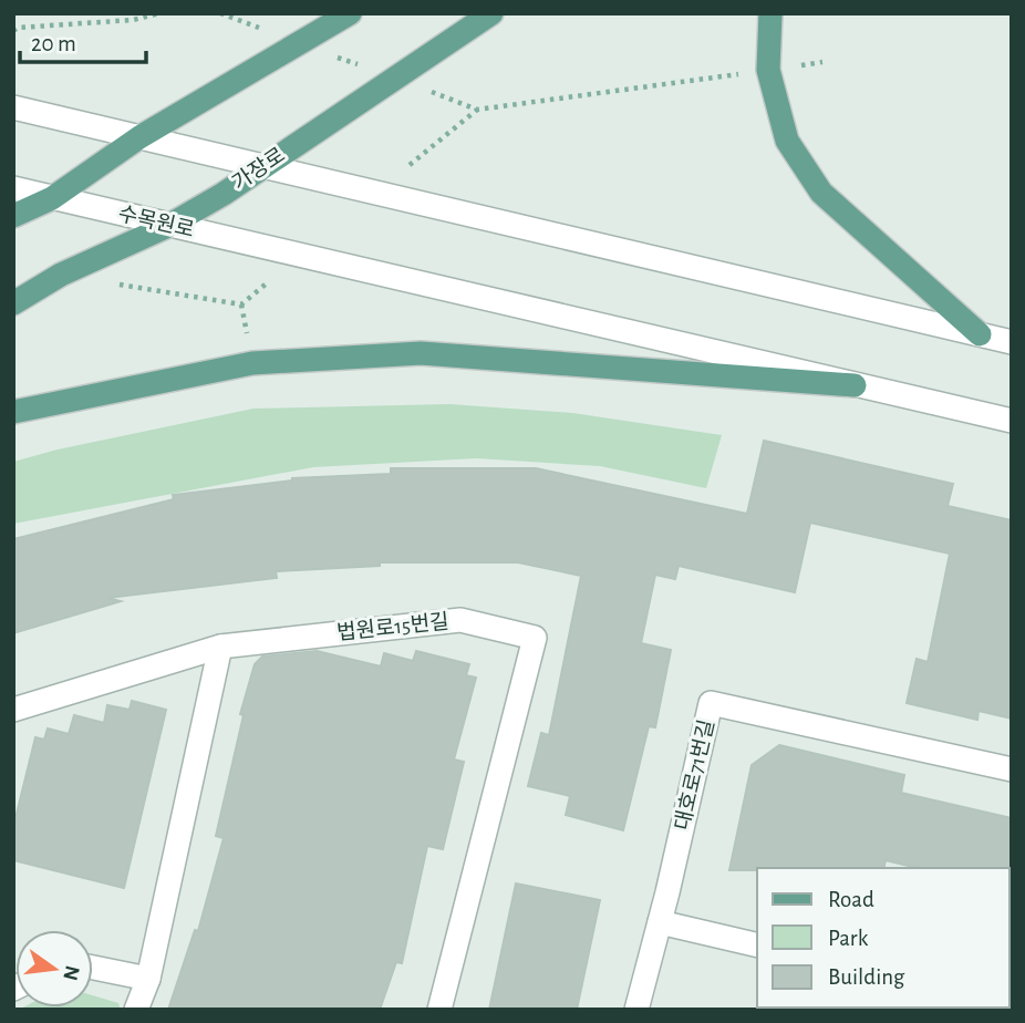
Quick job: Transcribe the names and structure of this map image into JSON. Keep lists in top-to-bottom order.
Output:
{
  "streets": {
    "main road": ["가장로"],
    "street": ["수목원로", "법원로15번길", "대호로71번길"]
  },
  "crossings": [
    ["가장로", "수목원로"]
  ],
  "legend": ["Road", "Park", "Building"],
  "scale_bar": "20 m",
  "north": "right"
}
